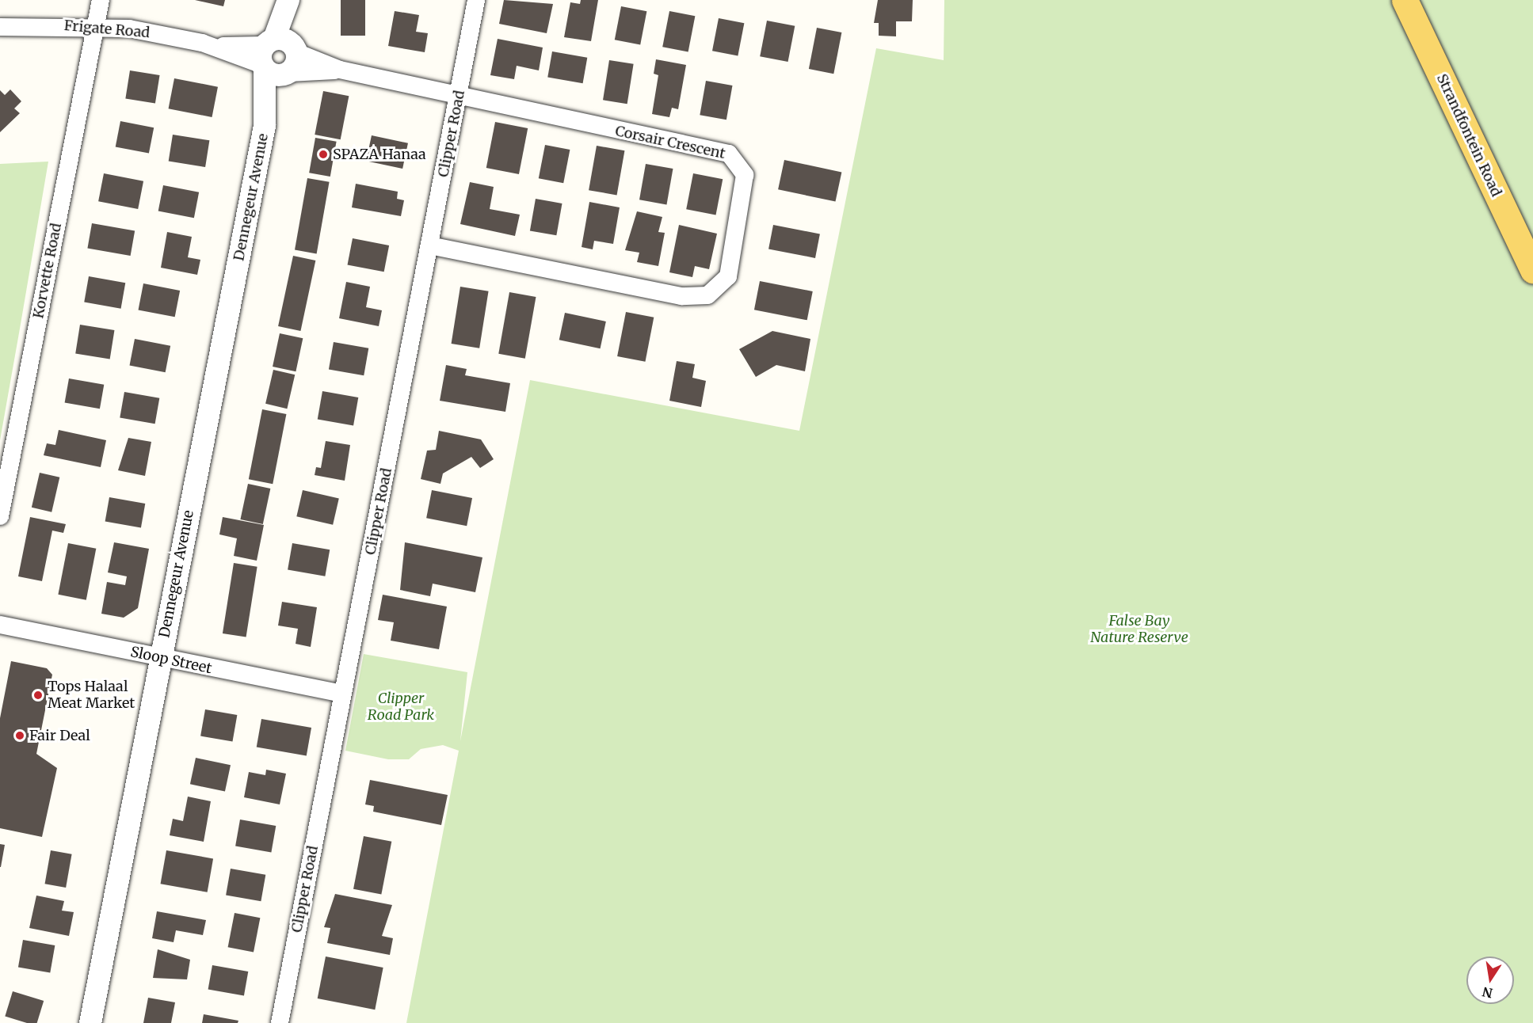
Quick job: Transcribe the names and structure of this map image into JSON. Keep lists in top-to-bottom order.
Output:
{
  "streets": {
    "main road": ["Strandfontein Road"],
    "street": [
      "Frigate Road",
      "Clipper Road",
      "Corsair Crescent",
      "Dennegeur Avenue",
      "Korvette Road",
      "Sloop Street"
    ]
  },
  "crossings": [
    ["Frigate Road", "Clipper Road"],
    ["Frigate Road", "Corsair Crescent"],
    ["Frigate Road", "Dennegeur Avenue"],
    ["Frigate Road", "Korvette Road"],
    ["Clipper Road", "Corsair Crescent"],
    ["Clipper Road", "Sloop Street"],
    ["Dennegeur Avenue", "Sloop Street"]
  ],
  "parks": ["False Bay Nature Reserve", "Clipper Road Park"],
  "places": ["SPAZA Hanaa", "Tops Halaal Meat Market", "Fair Deal"],
  "north": "bottom"
}
